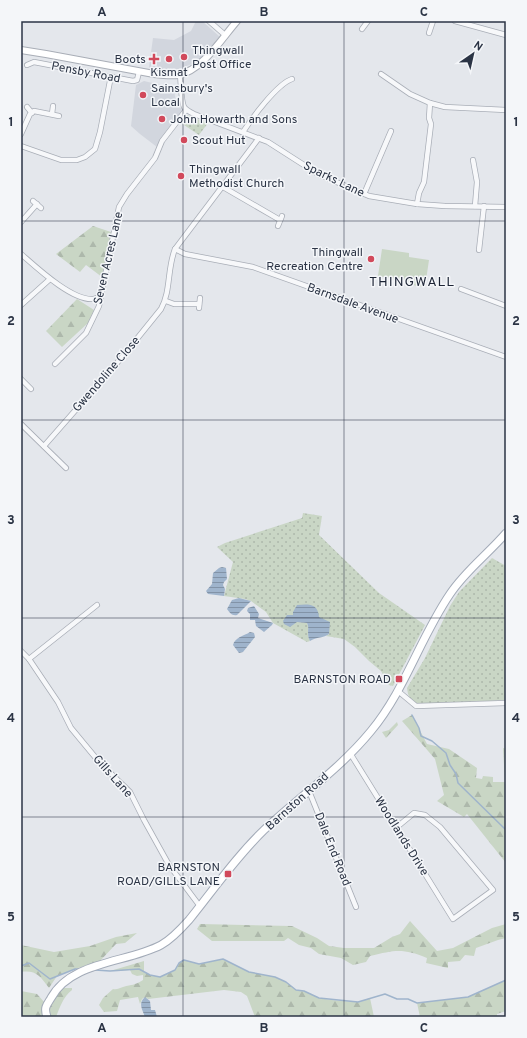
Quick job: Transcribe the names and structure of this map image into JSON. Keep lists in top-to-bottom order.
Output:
{
  "streets": {
    "main road": ["Pensby Road", "Barnston Road"],
    "street": [
      "Sparks Lane",
      "Seven Acres Lane",
      "Barnsdale Avenue",
      "Gwendoline Close",
      "Gills Lane",
      "Woodlands Drive",
      "Dale End Road"
    ]
  },
  "crossings": [
    ["Sparks Lane", "Seven Acres Lane"],
    ["Gills Lane", "Barnston Road"],
    ["Barnston Road", "Woodlands Drive"],
    ["Barnston Road", "Dale End Road"]
  ],
  "districts": ["THINGWALL"],
  "places": {
    "other": [
      "Thingwall Post Office",
      "Kismat",
      "Sainsbury's Local",
      "John Howarth and Sons",
      "Scout Hut",
      "Thingwall Methodist Church",
      "Thingwall Recreation Centre"
    ],
    "health": ["Boots"],
    "transit": ["BARNSTON ROAD", "BARNSTON ROAD/GILLS LANE"]
  },
  "north": "top right",
  "grid": {
    "columns": ["A", "B", "C"],
    "rows": [
      "1",
      "2",
      "3",
      "4",
      "5"
    ]
  }
}
